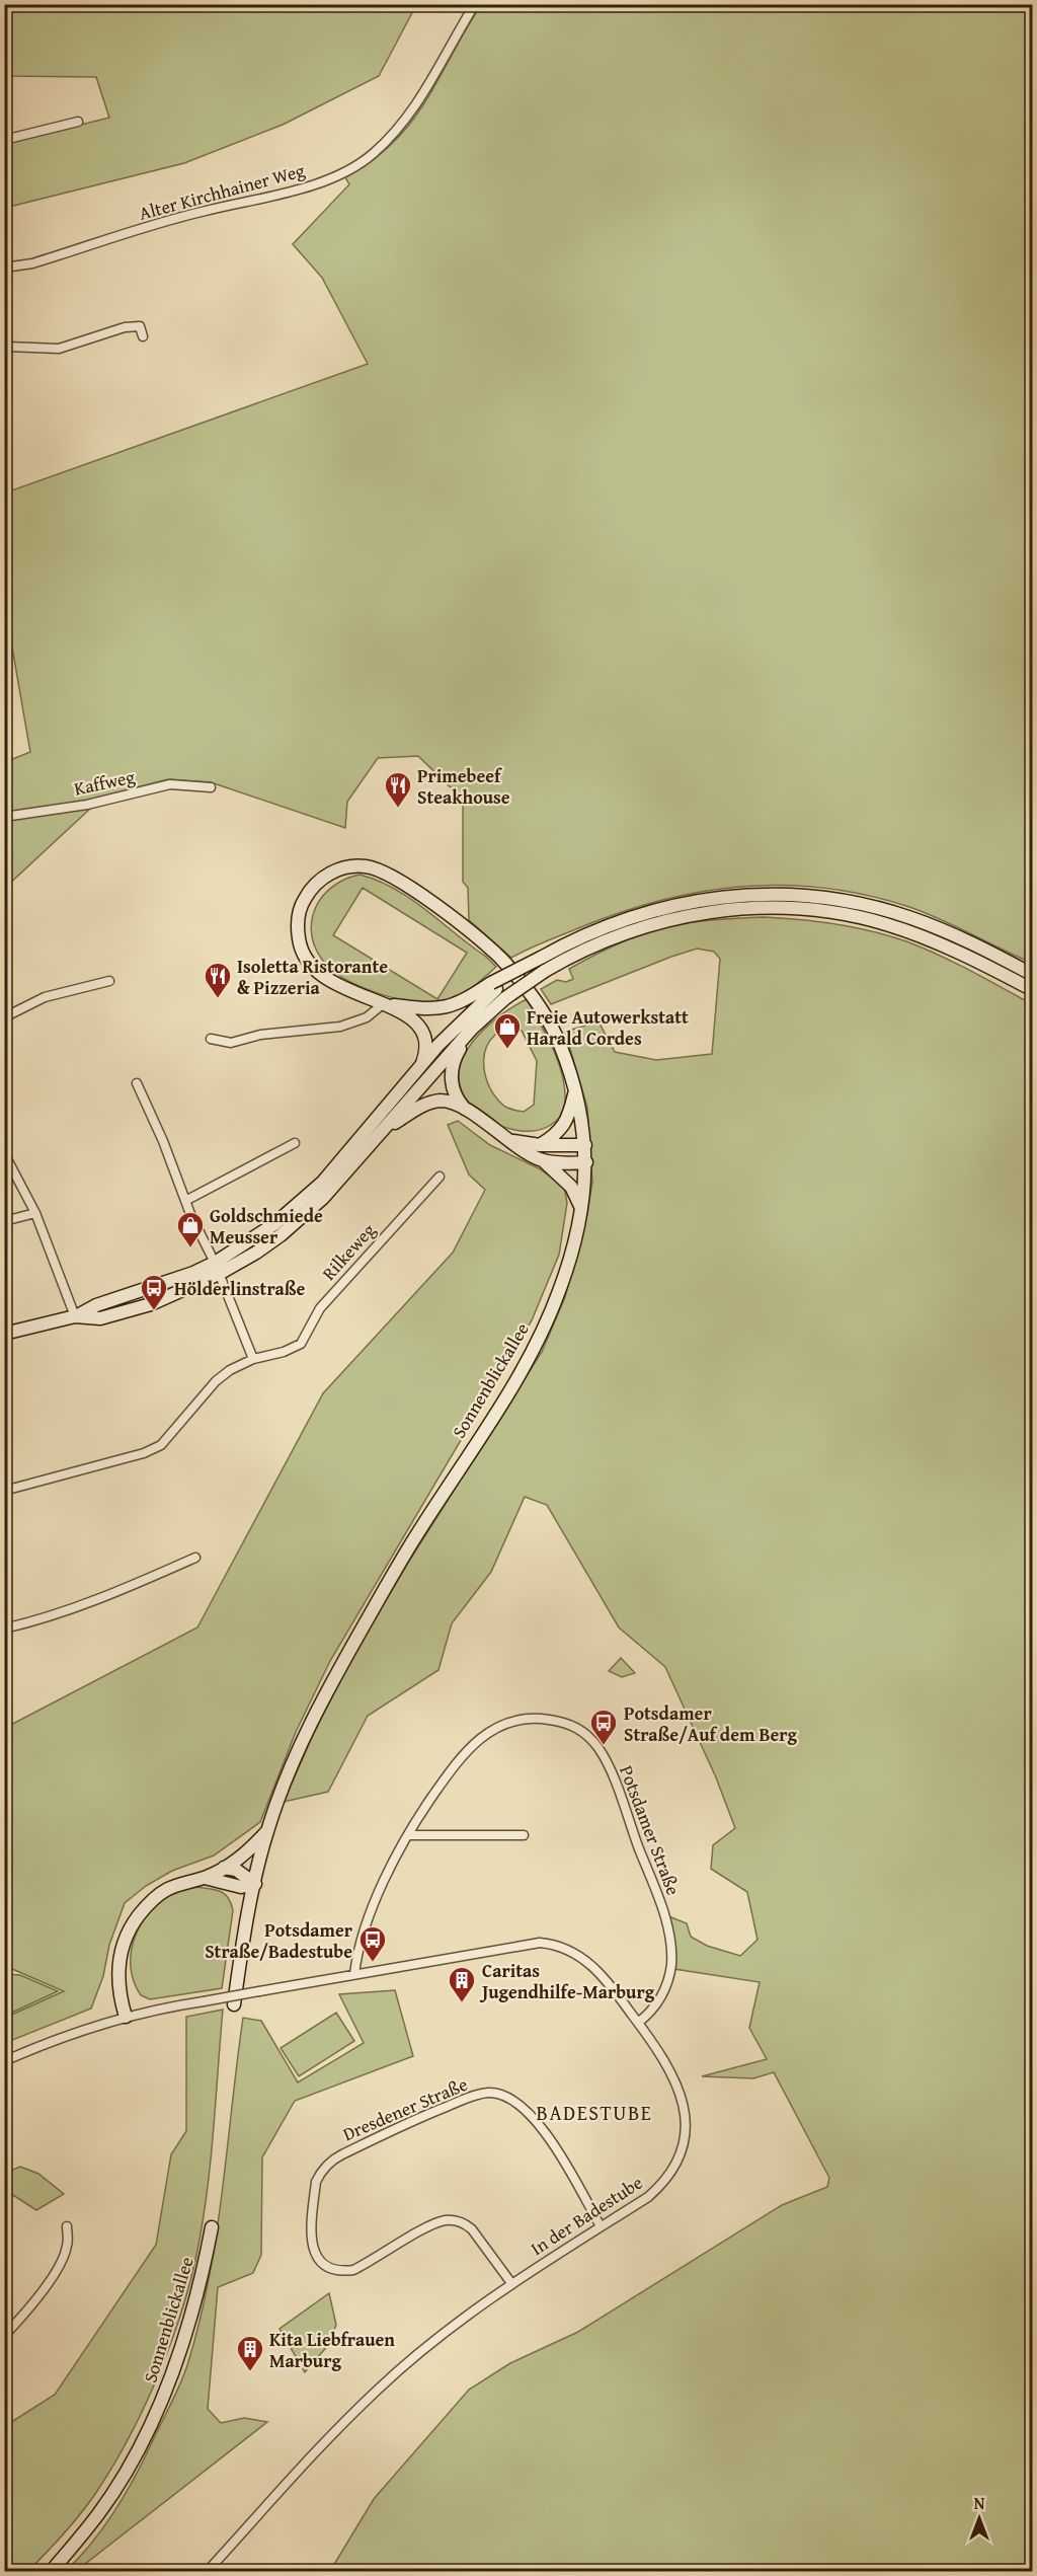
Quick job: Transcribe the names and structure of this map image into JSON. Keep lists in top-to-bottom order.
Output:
{
  "streets": {
    "main road": ["Sonnenblickallee"],
    "street": [
      "Alter Kirchhainer Weg",
      "Kaffweg",
      "Rilkeweg",
      "Potsdamer Straße",
      "Dresdener Straße",
      "In der Badestube"
    ]
  },
  "crossings": [
    ["Potsdamer Straße", "In der Badestube"],
    ["Dresdener Straße", "In der Badestube"]
  ],
  "districts": ["BADESTUBE"],
  "places": {
    "restaurant": ["Primebeef Steakhouse", "Isoletta Ristorante & Pizzeria"],
    "shop": ["Freie Autowerkstatt Harald Cordes", "Goldschmiede Meusser"],
    "bus stop": ["Hölderlinstraße", "Potsdamer Straße/Auf dem Berg", "Potsdamer Straße/Badestube"],
    "building": ["Caritas Jugendhilfe-Marburg", "Kita Liebfrauen Marburg"]
  },
  "north": "top"
}
